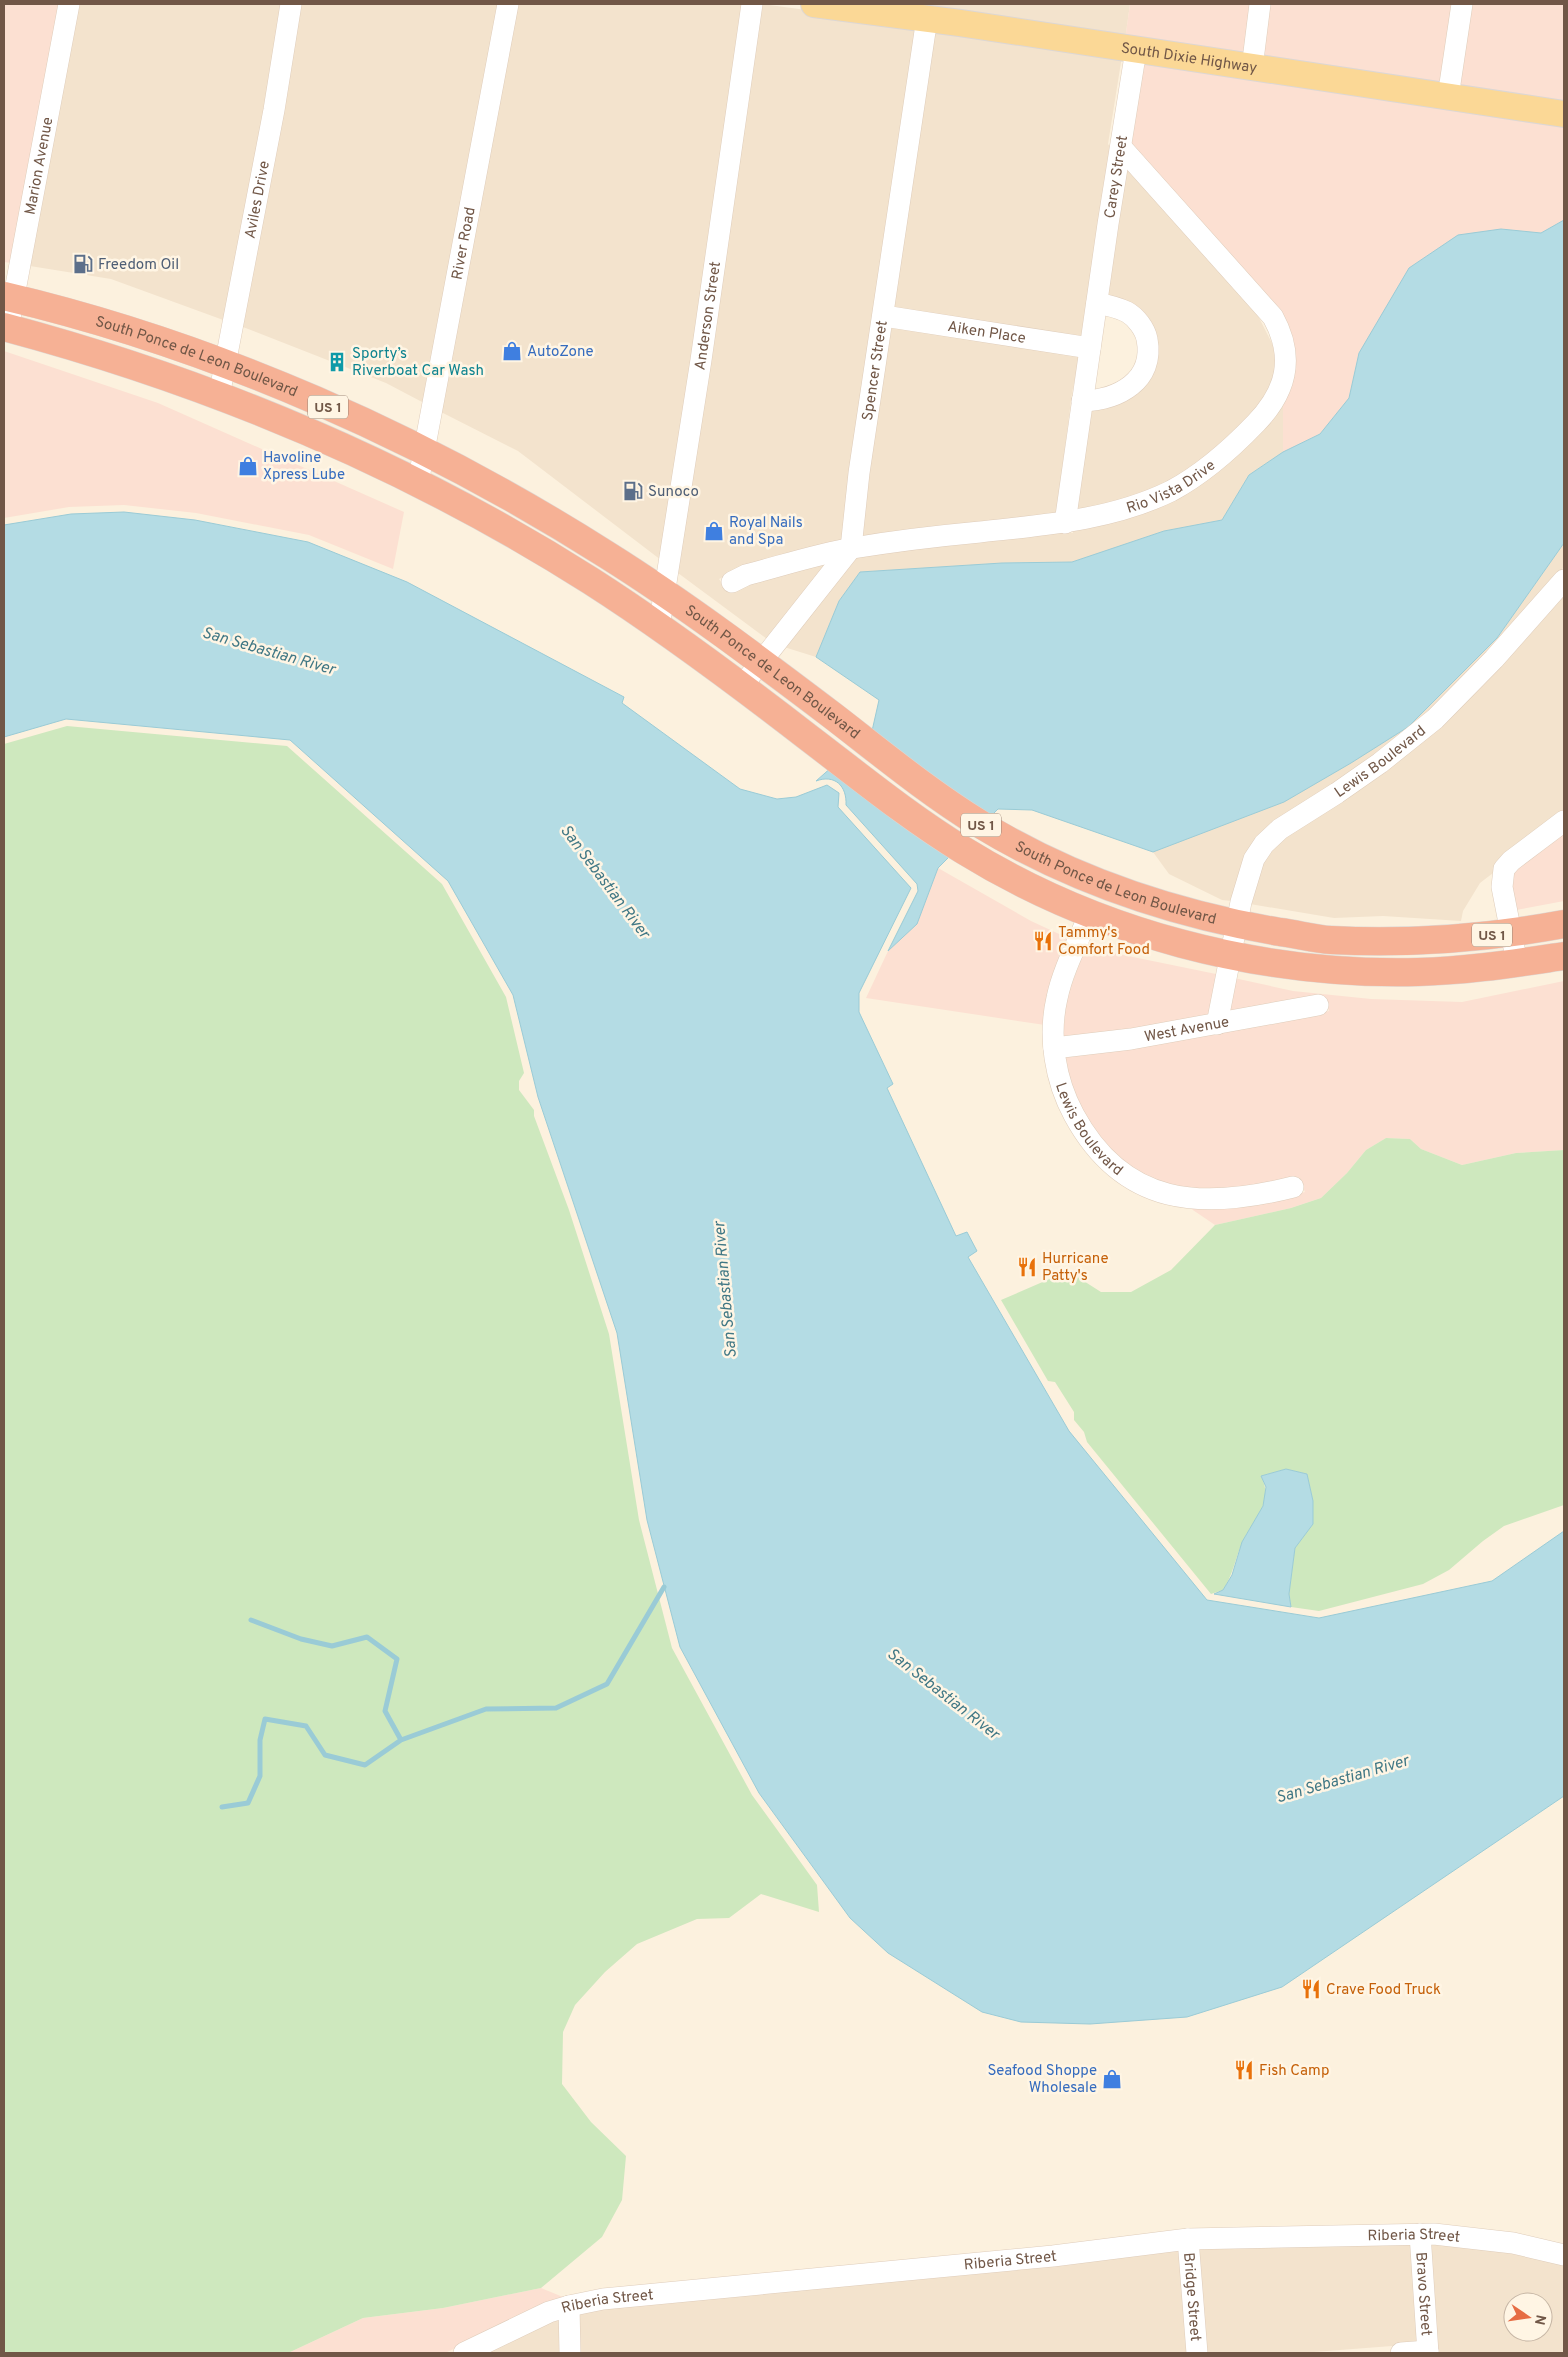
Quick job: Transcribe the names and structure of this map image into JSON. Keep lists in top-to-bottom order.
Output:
{
  "streets": {
    "highway": ["South Ponce de Leon Boulevard", "US 1"],
    "main road": ["South Dixie Highway"],
    "street": [
      "Marion Avenue",
      "Carey Street",
      "Aviles Drive",
      "River Road",
      "Anderson Street",
      "Aiken Place",
      "Spencer Street",
      "Rio Vista Drive",
      "Lewis Boulevard",
      "West Avenue",
      "Riberia Street",
      "Bravo Street",
      "Bridge Street"
    ]
  },
  "crossings": [
    ["South Dixie Highway", "Carey Street"],
    ["South Dixie Highway", "Spencer Street"],
    ["Marion Avenue", "South Ponce de Leon Boulevard"],
    ["Carey Street", "Aiken Place"],
    ["Carey Street", "Rio Vista Drive"],
    ["Aviles Drive", "South Ponce de Leon Boulevard"],
    ["River Road", "South Ponce de Leon Boulevard"],
    ["Anderson Street", "South Ponce de Leon Boulevard"],
    ["Aiken Place", "Spencer Street"],
    ["South Ponce de Leon Boulevard", "Lewis Boulevard"],
    ["Spencer Street", "Rio Vista Drive"],
    ["Lewis Boulevard", "West Avenue"],
    ["Riberia Street", "Bravo Street"],
    ["Riberia Street", "Bridge Street"]
  ],
  "water": ["San Sebastian River"],
  "places": {
    "fuel station": ["Freedom Oil", "Sunoco"],
    "shop": [
      "AutoZone",
      "Havoline Xpress Lube",
      "Royal Nails and Spa",
      "Seafood Shoppe Wholesale"
    ],
    "building": ["Sporty’s Riverboat Car Wash"],
    "restaurant": [
      "Tammy's Comfort Food",
      "Hurricane Patty's",
      "Crave Food Truck",
      "Fish Camp"
    ]
  },
  "north": "right"
}
